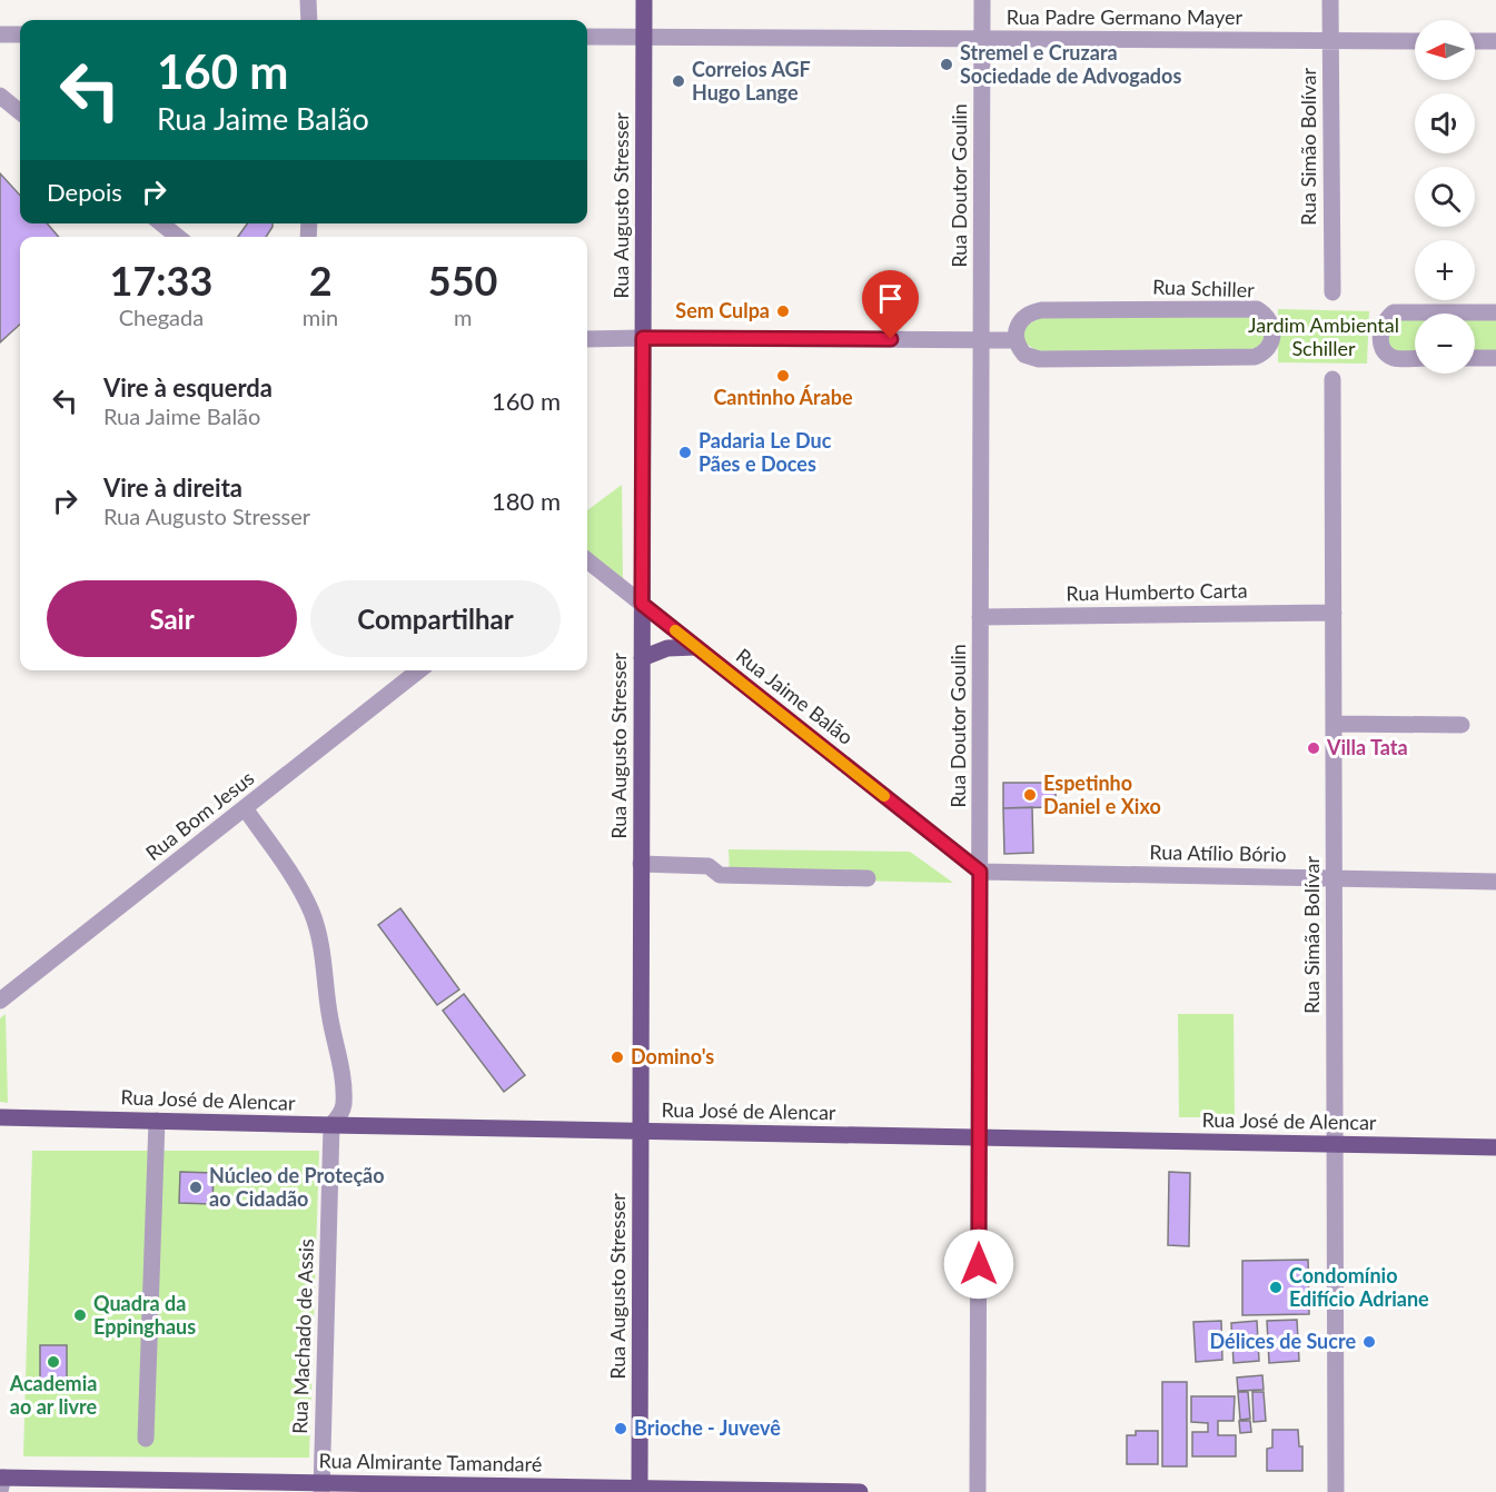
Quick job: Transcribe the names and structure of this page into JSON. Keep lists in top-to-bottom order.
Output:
{
  "streets": {
    "main road": ["Rua Augusto Stresser", "Rua José de Alencar", "Rua Almirante Tamandaré"],
    "street": [
      "Rua Padre Germano Mayer",
      "Rua Simão Bolívar",
      "Rua Doutor Goulin",
      "Rua Schiller",
      "Rua Humberto Carta",
      "Rua Jaime Balão",
      "Rua Bom Jesus",
      "Rua Atílio Bório",
      "Rua Machado de Assis"
    ]
  },
  "crossings": [
    ["Rua Padre Germano Mayer", "Rua Simão Bolívar"],
    ["Rua Padre Germano Mayer", "Rua Doutor Goulin"],
    ["Rua Padre Germano Mayer", "Rua Augusto Stresser"],
    ["Rua Simão Bolívar", "Rua Humberto Carta"],
    ["Rua Simão Bolívar", "Rua Atílio Bório"],
    ["Rua Simão Bolívar", "Rua José de Alencar"],
    ["Rua Doutor Goulin", "Rua Humberto Carta"],
    ["Rua Doutor Goulin", "Rua Jaime Balão"],
    ["Rua Doutor Goulin", "Rua Atílio Bório"],
    ["Rua Doutor Goulin", "Rua José de Alencar"],
    ["Rua Augusto Stresser", "Rua Jaime Balão"],
    ["Rua Augusto Stresser", "Rua José de Alencar"],
    ["Rua Augusto Stresser", "Rua Almirante Tamandaré"],
    ["Rua Jaime Balão", "Rua Atílio Bório"],
    ["Rua Bom Jesus", "Rua Machado de Assis"],
    ["Rua José de Alencar", "Rua Machado de Assis"],
    ["Rua Machado de Assis", "Rua Almirante Tamandaré"]
  ],
  "parks": ["Jardim Ambiental Schiller"],
  "places": [
    "Stremel e Cruzara Sociedade de Advogados",
    "Correios AGF Hugo Lange",
    "Sem Culpa",
    "Cantinho Árabe",
    "Padaria Le Duc Pães e Doces",
    "Villa Tata",
    "Espetinho Daniel e Xixo",
    "Domino's",
    "Núcleo de Proteção ao Cidadão",
    "Condomínio Edifício Adriane",
    "Quadra da Eppinghaus",
    "Délices de Sucre",
    "Academia ao ar livre",
    "Brioche - Juvevê"
  ],
  "north": "left",
  "page": {
    "map_buttons": ["+", "−"],
    "turn": ["160 m", "Rua Jaime Balão"],
    "then": "Depois",
    "eta": [
      "17:33",
      "Chegada",
      "2",
      "min",
      "550",
      "m"
    ],
    "list": [
      {
        "name": "Vire à esquerda",
        "note": "Rua Jaime Balão",
        "value": "160 m"
      },
      {
        "name": "Vire à direita",
        "note": "Rua Augusto Stresser",
        "value": "180 m"
      }
    ],
    "buttons": ["Sair", "Compartilhar"]
  }
}
